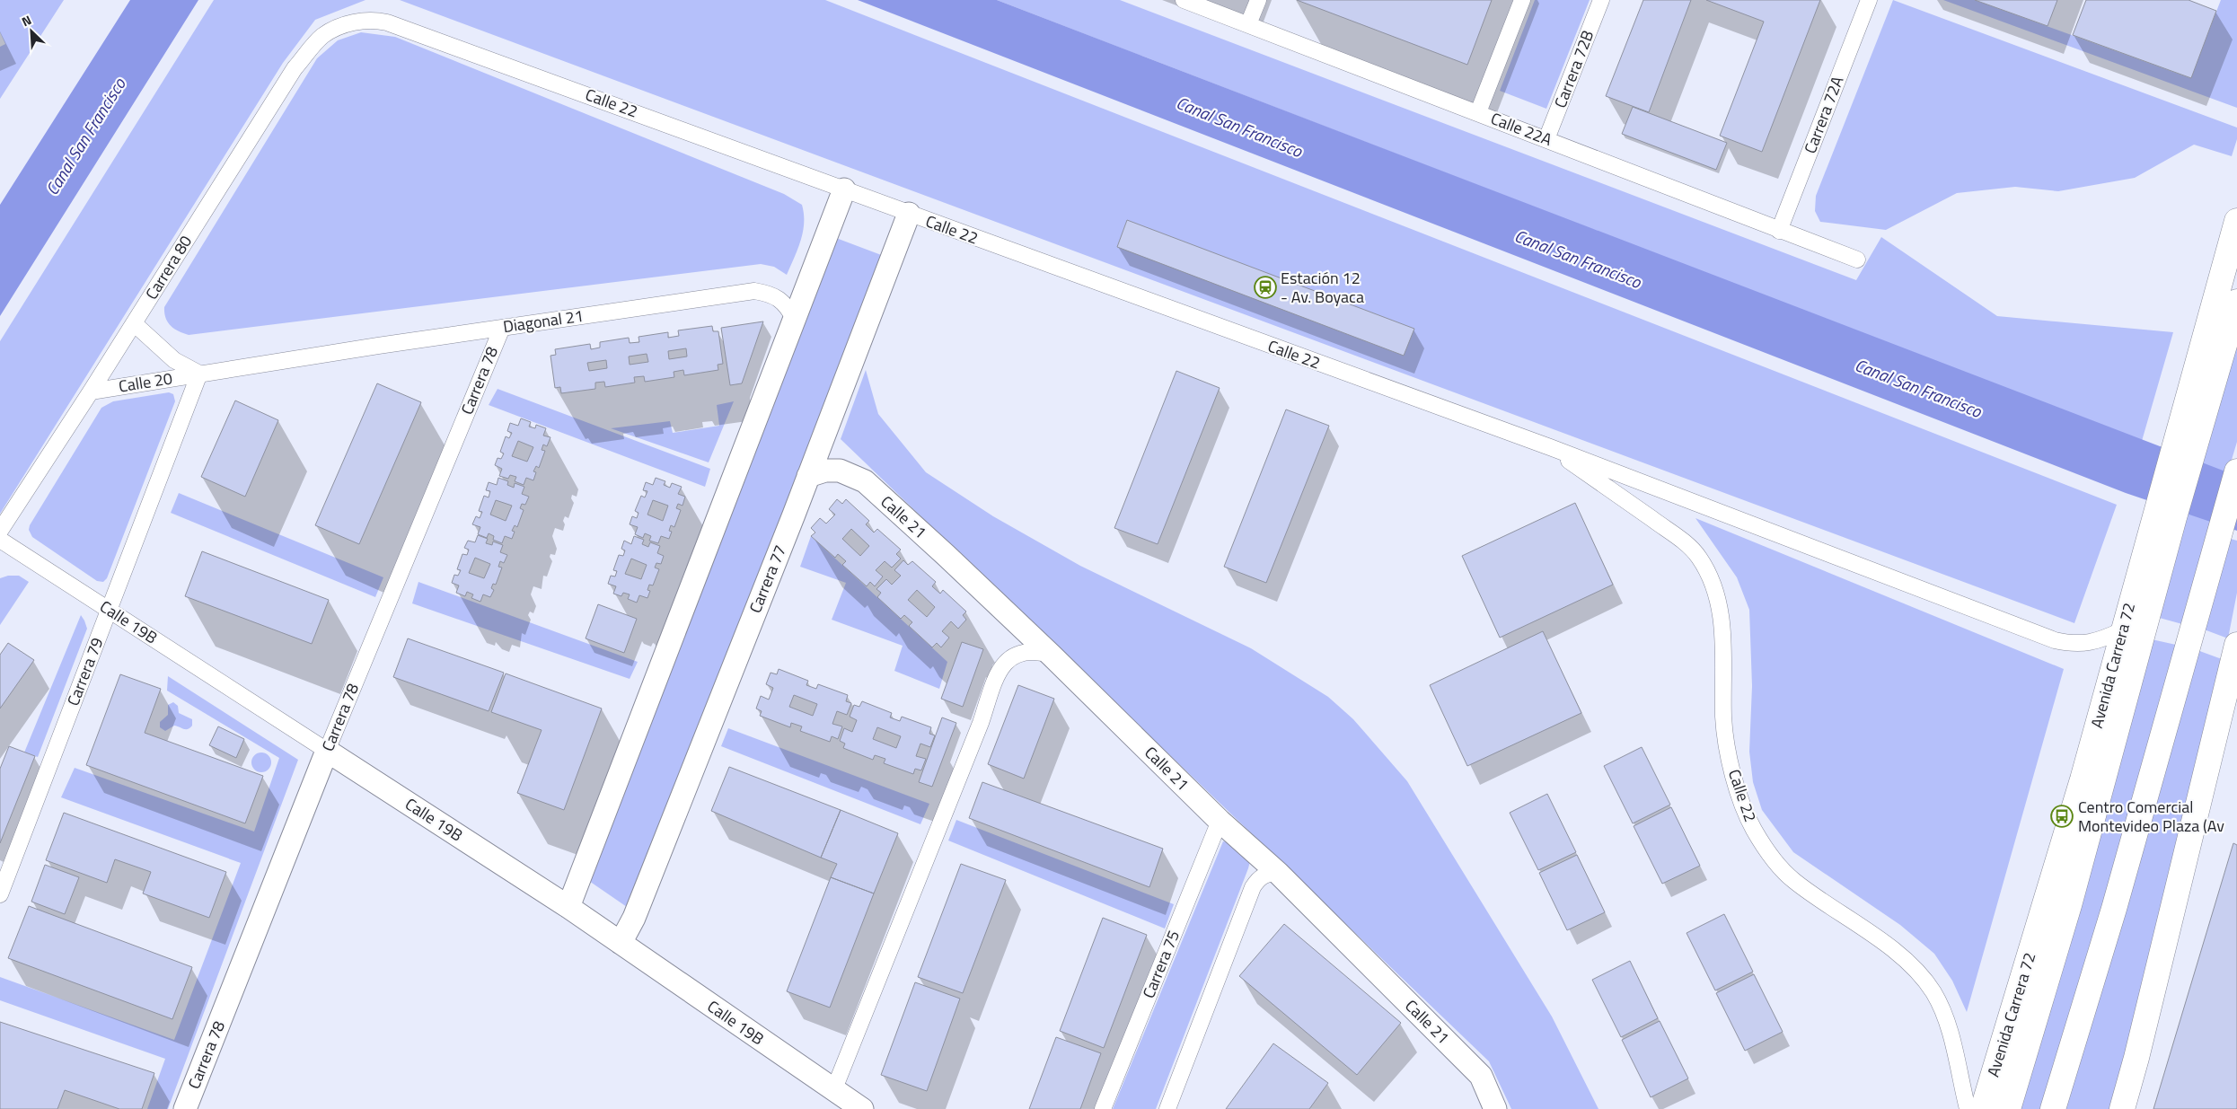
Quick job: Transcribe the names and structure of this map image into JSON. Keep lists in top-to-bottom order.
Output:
{
  "streets": {
    "highway": ["Avenida Carrera 72"],
    "street": [
      "Carrera 72B",
      "Calle 22",
      "Carrera 72A",
      "Calle 22A",
      "Carrera 80",
      "Diagonal 21",
      "Carrera 78",
      "Calle 20",
      "Calle 21",
      "Carrera 77",
      "Calle 19B",
      "Carrera 79",
      "Carrera 75"
    ]
  },
  "crossings": [
    ["Carrera 72B", "Calle 22A"],
    ["Calle 22", "Carrera 80"],
    ["Calle 22", "Carrera 77"],
    ["Calle 22", "Avenida Carrera 72"],
    ["Carrera 72A", "Calle 22A"],
    ["Carrera 80", "Calle 20"],
    ["Diagonal 21", "Carrera 78"],
    ["Diagonal 21", "Calle 20"],
    ["Diagonal 21", "Carrera 79"],
    ["Carrera 78", "Calle 19B"],
    ["Calle 20", "Carrera 79"],
    ["Calle 21", "Carrera 77"],
    ["Calle 21", "Carrera 75"],
    ["Carrera 77", "Calle 19B"],
    ["Calle 19B", "Carrera 79"]
  ],
  "water": ["Canal San Francisco"],
  "places": {
    "station": ["Estación 12 - Av. Boyaca"],
    "bus stop": ["Centro Comercial Montevideo Plaza (Av"]
  },
  "north": "top left"
}
